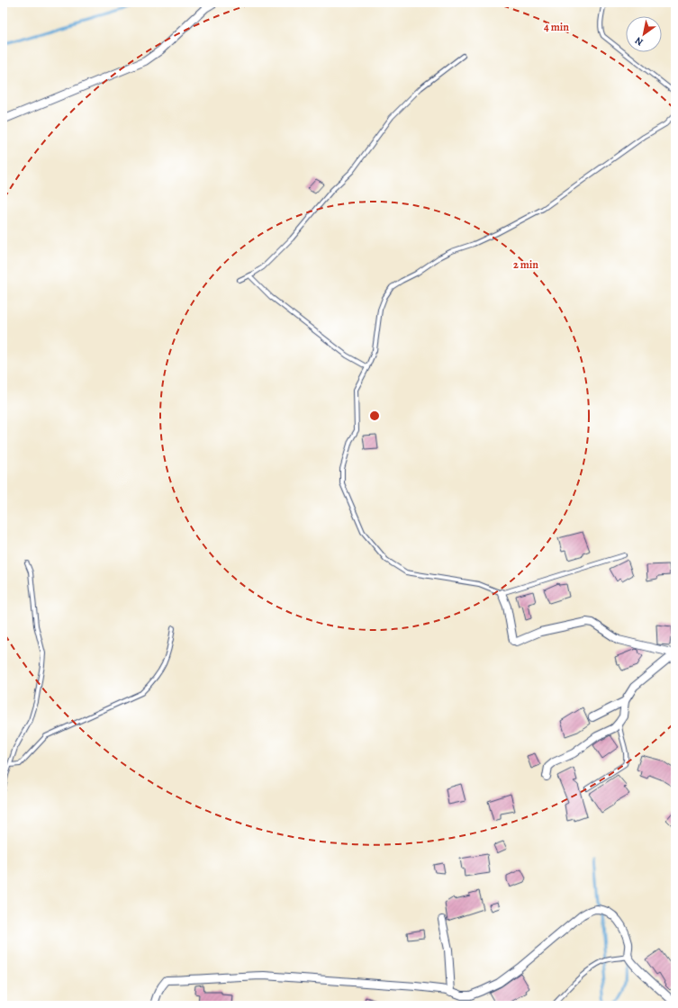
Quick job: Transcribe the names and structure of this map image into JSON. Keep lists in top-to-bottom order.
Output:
{
  "north": "bottom left",
  "rings": ["4 min", "2 min"]
}
